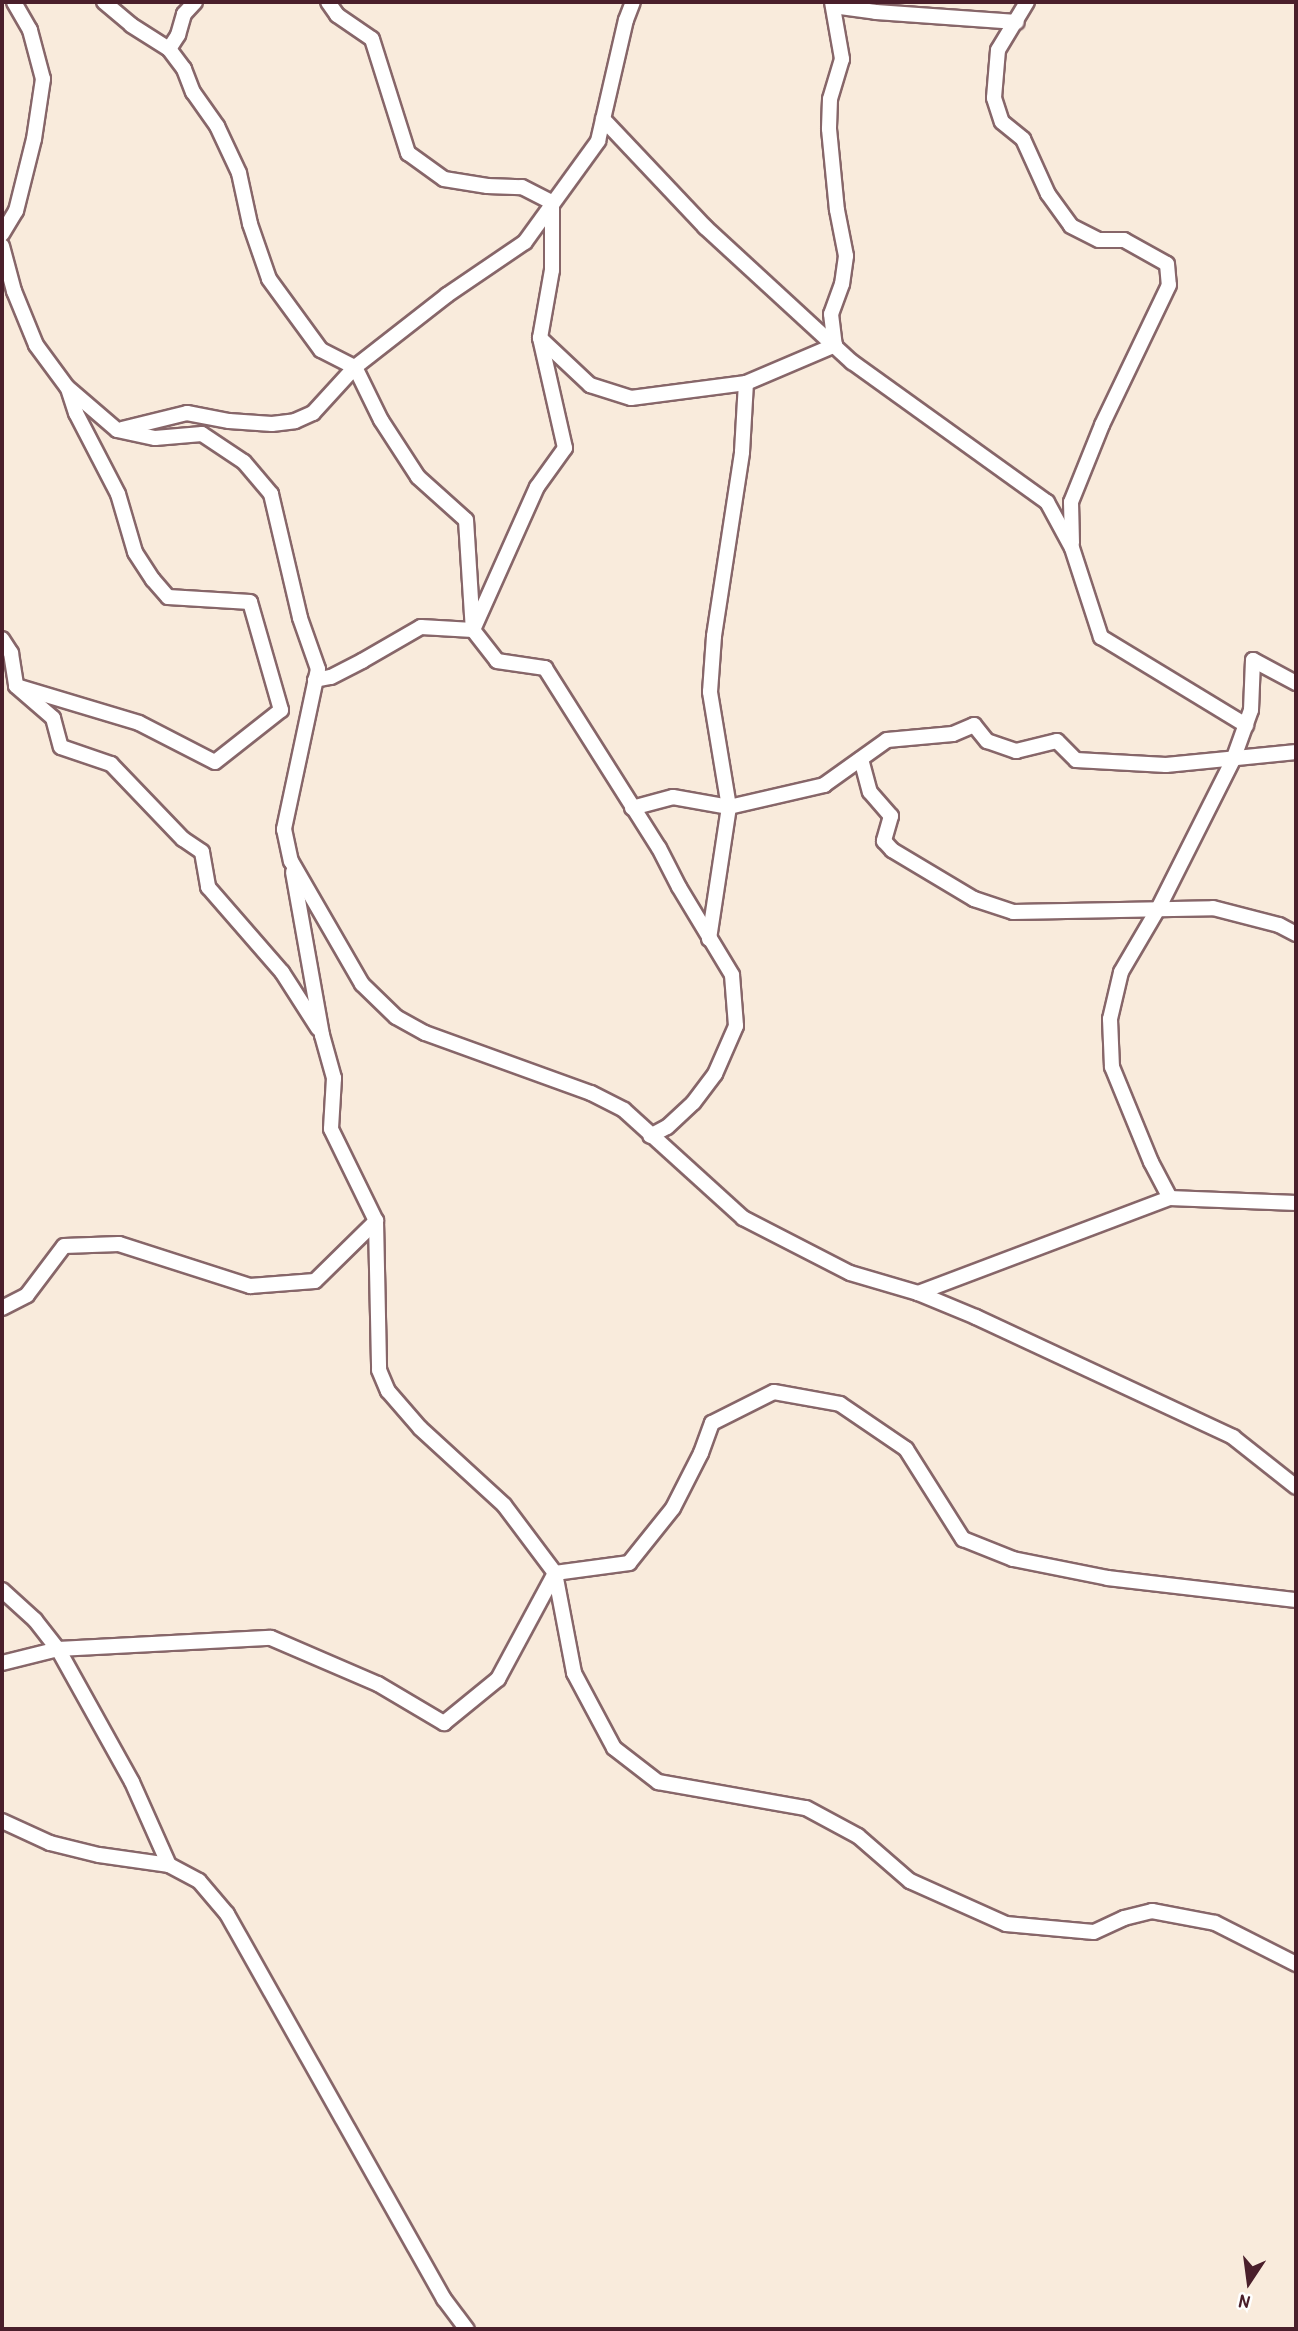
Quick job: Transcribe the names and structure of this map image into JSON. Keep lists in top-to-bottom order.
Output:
{
  "north": "bottom"
}
